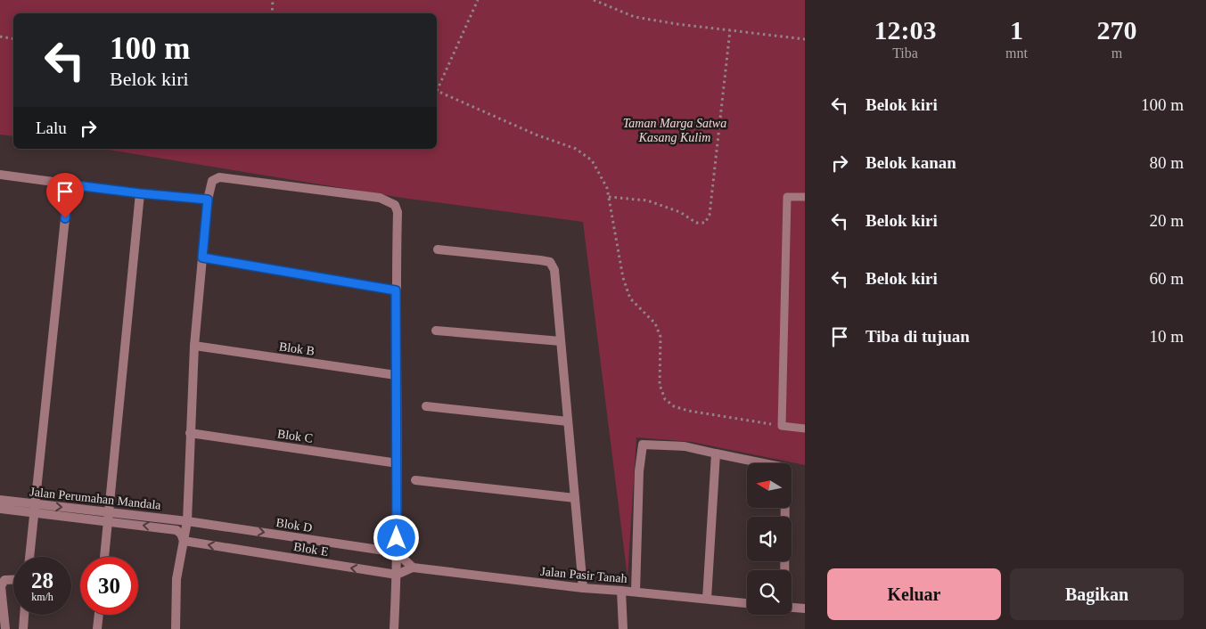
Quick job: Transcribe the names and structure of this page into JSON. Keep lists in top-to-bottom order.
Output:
{
  "streets": {
    "street": [
      "Blok B",
      "Blok C",
      "Jalan Perumahan Mandala",
      "Blok D",
      "Blok E",
      "Jalan Pasir Tanah"
    ]
  },
  "crossings": [
    ["Jalan Perumahan Mandala", "Blok D"]
  ],
  "one_way": ["Blok D", "Blok E"],
  "parks": ["Taman Marga Satwa Kasang Kulim"],
  "north": "left",
  "page": {
    "eta": [
      "12:03",
      "Tiba",
      "1",
      "mnt",
      "270",
      "m"
    ],
    "turn": ["100 m", "Belok kiri"],
    "list": [
      {
        "name": "Belok kiri",
        "value": "100 m"
      },
      {
        "name": "Belok kanan",
        "value": "80 m"
      },
      {
        "name": "Belok kiri",
        "value": "20 m"
      },
      {
        "name": "Belok kiri",
        "value": "60 m"
      },
      {
        "name": "Tiba di tujuan",
        "value": "10 m"
      }
    ],
    "then": "Lalu",
    "speed": "28 km/h",
    "limit": "30",
    "buttons": ["Keluar", "Bagikan"]
  }
}
